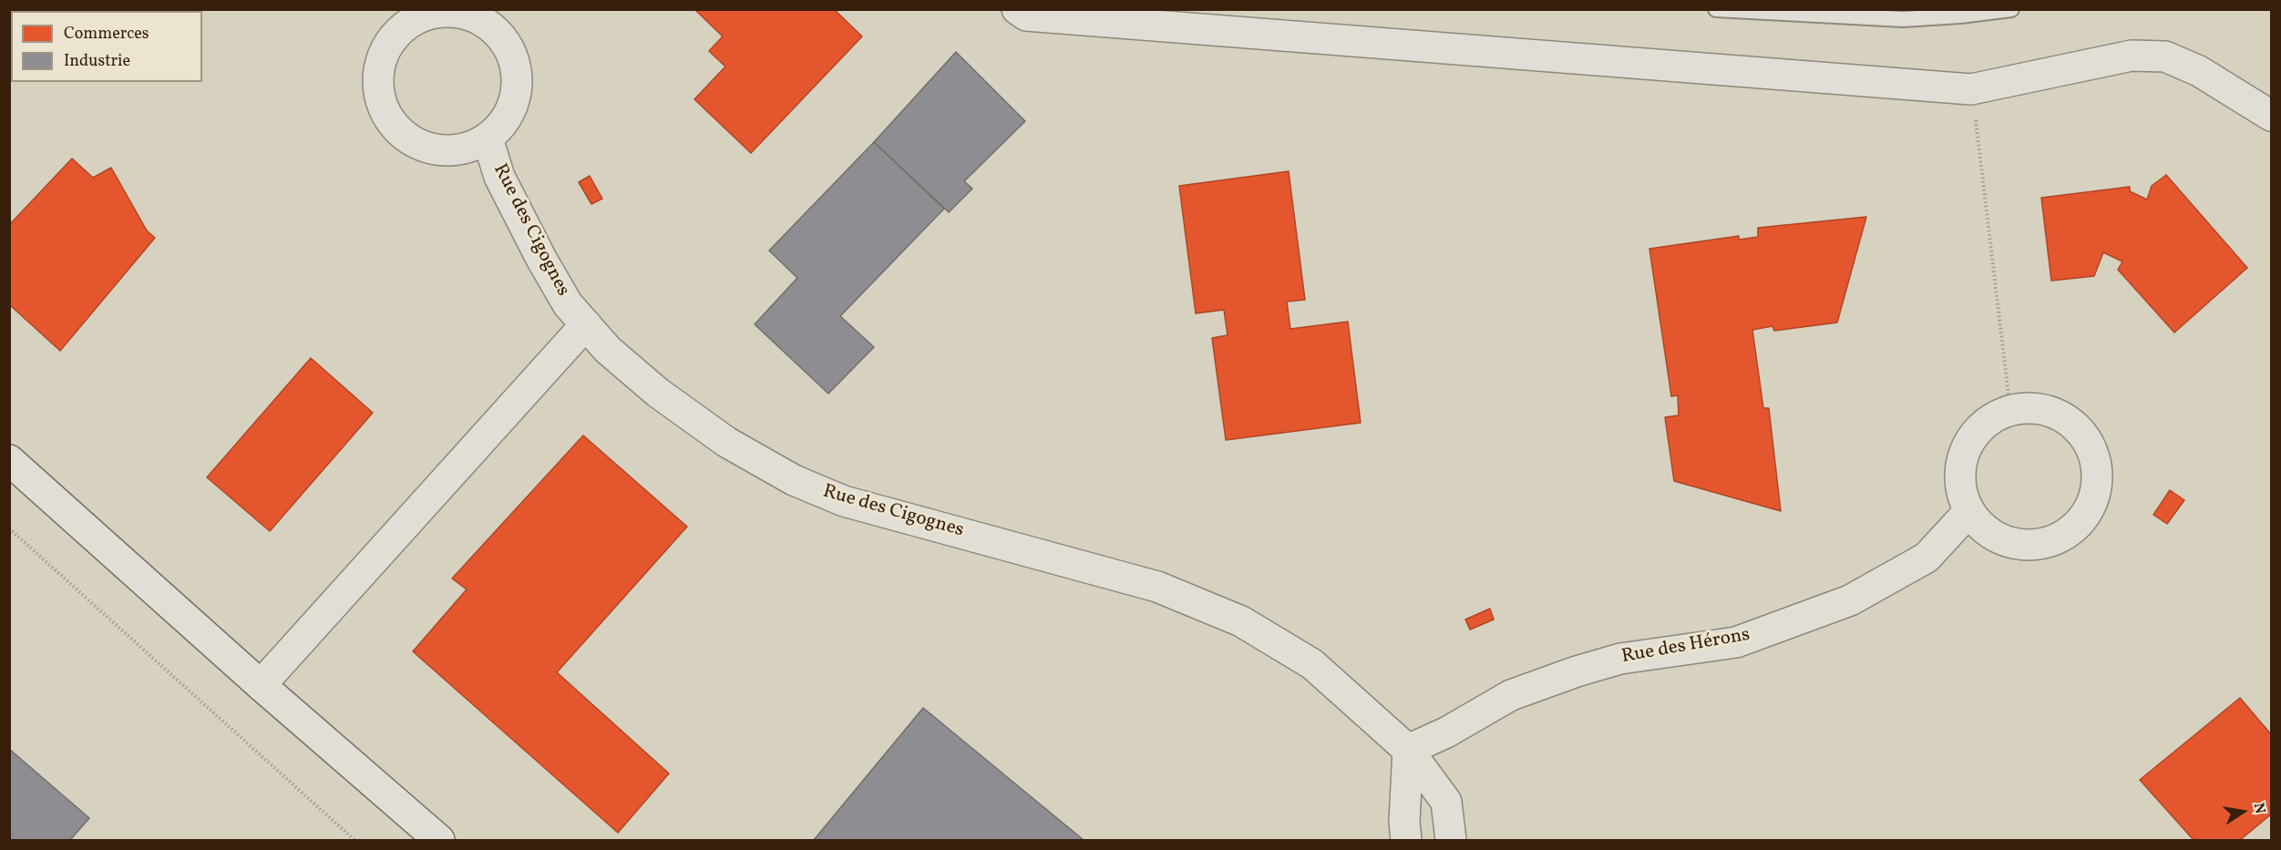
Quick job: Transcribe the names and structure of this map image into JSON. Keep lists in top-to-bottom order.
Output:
{
  "streets": {
    "street": ["Rue des Cigognes", "Rue des Hérons"]
  },
  "crossings": [
    ["Rue des Cigognes", "Rue des Hérons"]
  ],
  "legend": ["Commerces", "Industrie"],
  "north": "right"
}
